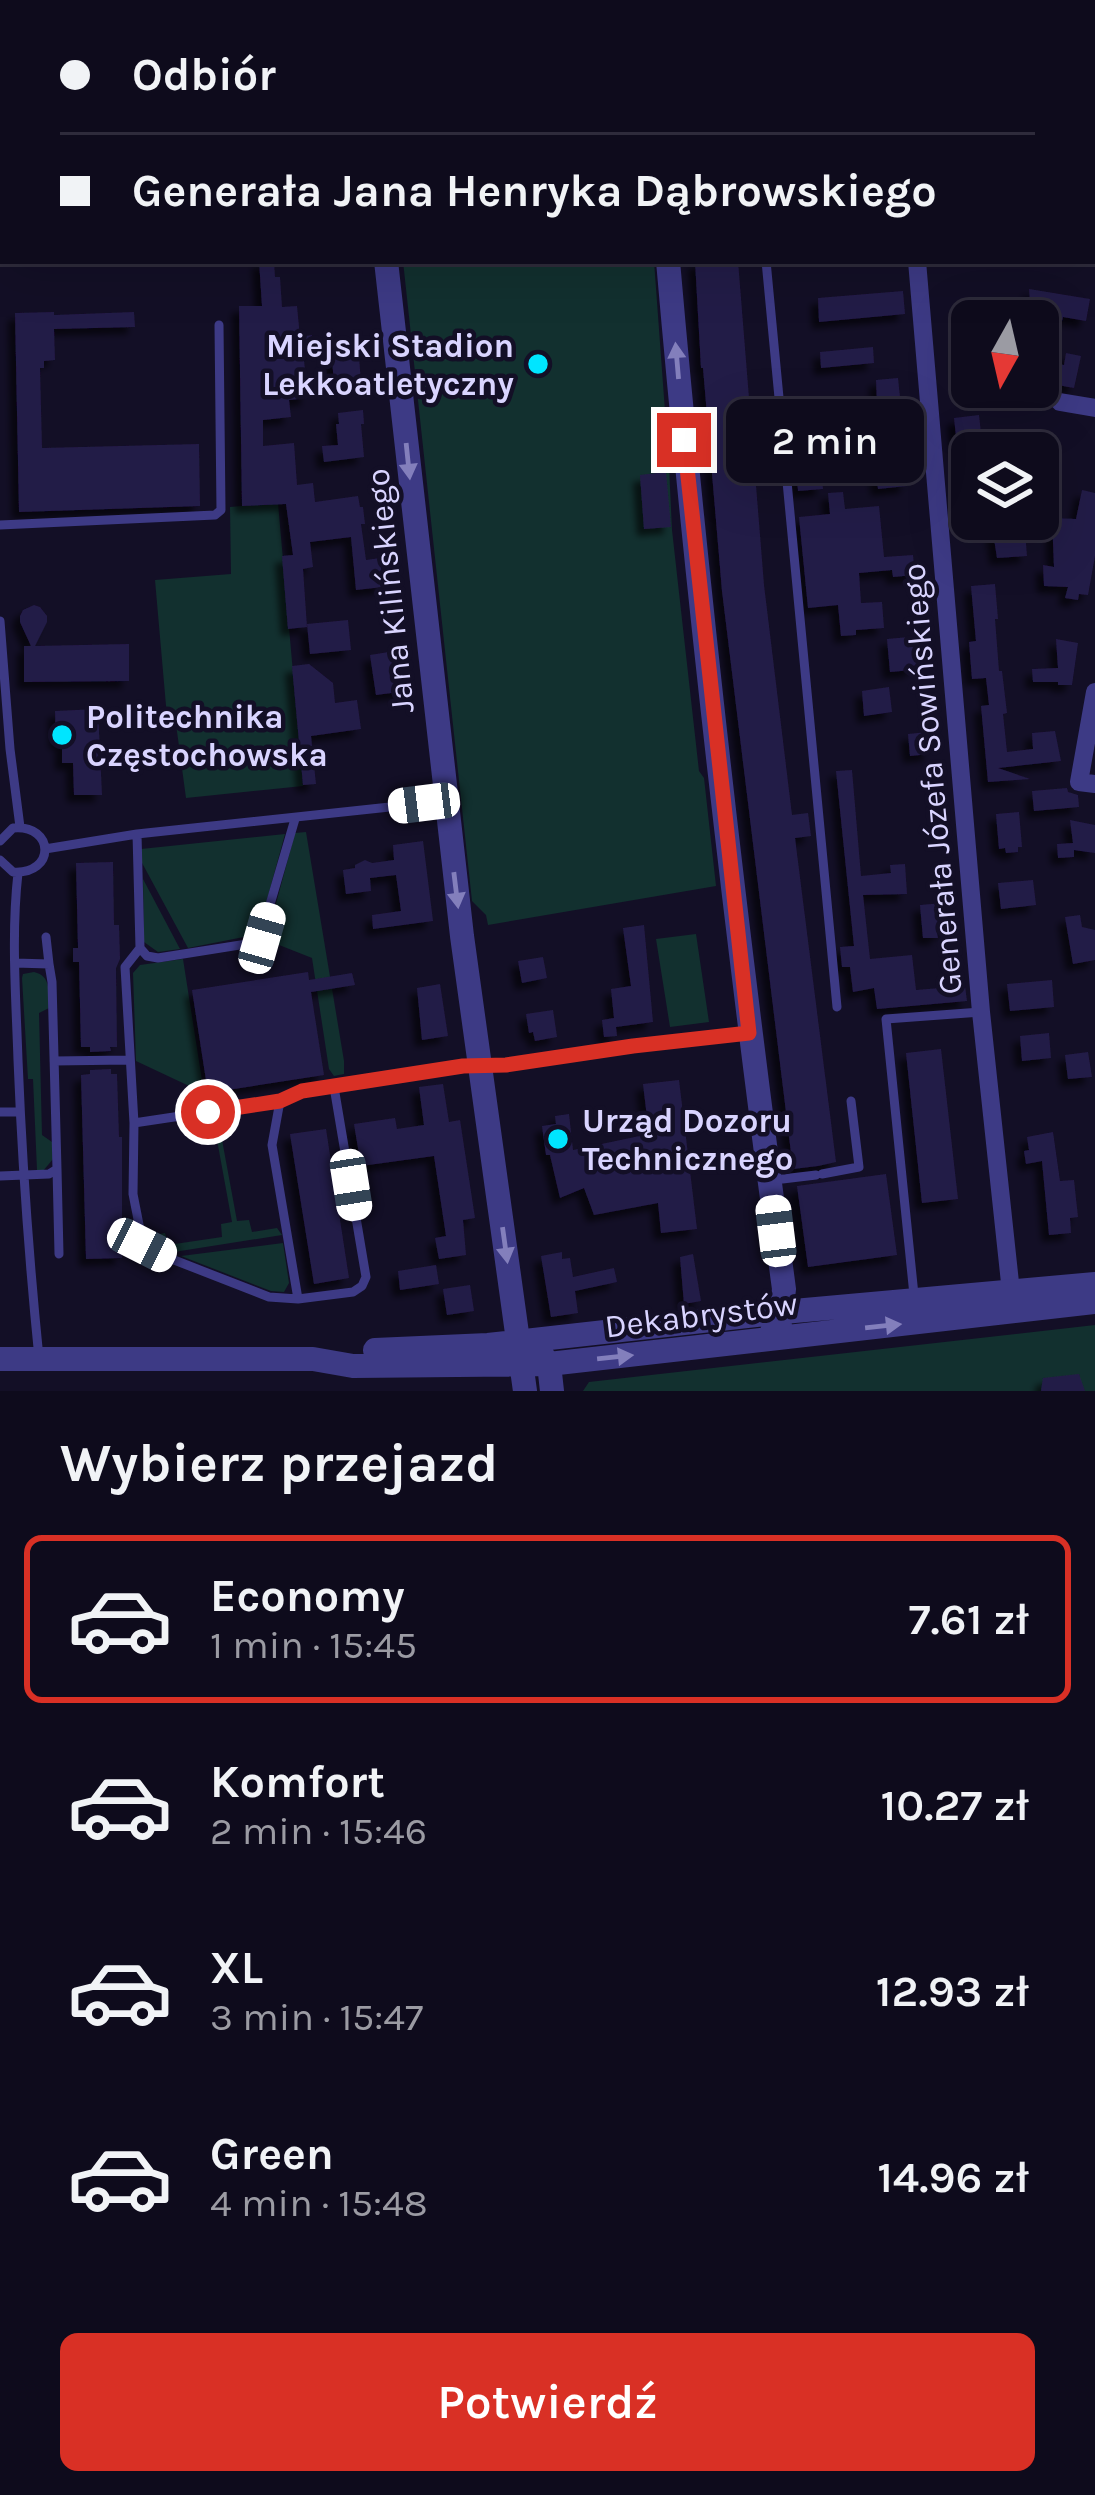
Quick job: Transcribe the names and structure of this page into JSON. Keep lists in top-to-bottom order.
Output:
{
  "streets": {
    "street": ["Jana Kilińskiego", "Generała Józefa Sowińskiego", "Dekabrystów"]
  },
  "crossings": [
    ["Jana Kilińskiego", "Dekabrystów"],
    ["Generała Józefa Sowińskiego", "Dekabrystów"]
  ],
  "one_way": ["Jana Kilińskiego"],
  "places": ["Miejski Stadion Lekkoatletyczny", "Politechnika Częstochowska", "Urząd Dozoru Technicznego"],
  "north": "bottom",
  "page": {
    "banner": ["Odbiór", "Generała Jana Henryka Dąbrowskiego"],
    "bubble": "2 min",
    "heading": "Wybierz przejazd",
    "list": [
      {
        "name": "Economy",
        "note": "1 min · 15:45",
        "value": "7.61 zł"
      },
      {
        "name": "Komfort",
        "note": "2 min · 15:46",
        "value": "10.27 zł"
      },
      {
        "name": "XL",
        "note": "3 min · 15:47",
        "value": "12.93 zł"
      },
      {
        "name": "Green",
        "note": "4 min · 15:48",
        "value": "14.96 zł"
      }
    ],
    "buttons": "Potwierdź"
  }
}
